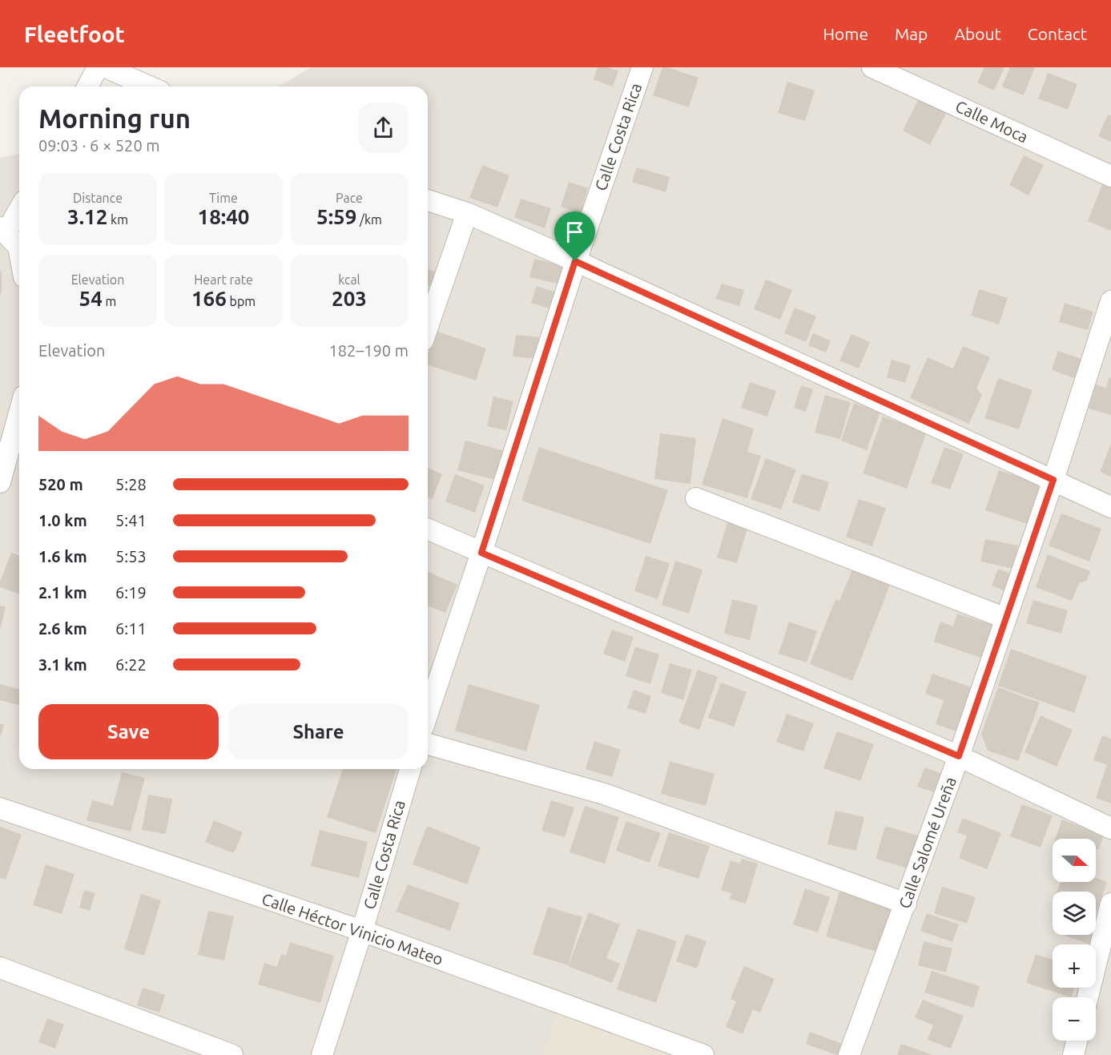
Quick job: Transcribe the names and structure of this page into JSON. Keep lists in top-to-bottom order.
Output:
{
  "streets": {
    "street": [
      "Calle Moca",
      "Calle Costa Rica",
      "Calle Salomé Ureña",
      "Calle Héctor Vinicio Mateo"
    ]
  },
  "crossings": [
    ["Calle Costa Rica", "Calle Héctor Vinicio Mateo"]
  ],
  "north": "right",
  "page": {
    "header": "Fleetfoot",
    "nav": [
      "Home",
      "Map",
      "About",
      "Contact"
    ],
    "heading": ["Morning run", "09:03 · 6 × 520 m"],
    "stats": [
      ["Distance", "3.12 km"],
      ["Time", "18:40"],
      ["Pace", "5:59 /km"],
      ["Elevation", "54 m"],
      ["Heart rate", "166 bpm"],
      ["kcal", "203"]
    ],
    "chart": ["Elevation", "182–190 m"],
    "list": [
      {
        "name": "520 m",
        "note": "5:28"
      },
      {
        "name": "1.0 km",
        "note": "5:41"
      },
      {
        "name": "1.6 km",
        "note": "5:53"
      },
      {
        "name": "2.1 km",
        "note": "6:19"
      },
      {
        "name": "2.6 km",
        "note": "6:11"
      },
      {
        "name": "3.1 km",
        "note": "6:22"
      }
    ],
    "buttons": ["Save", "Share"],
    "map_buttons": ["+", "−"]
  }
}
